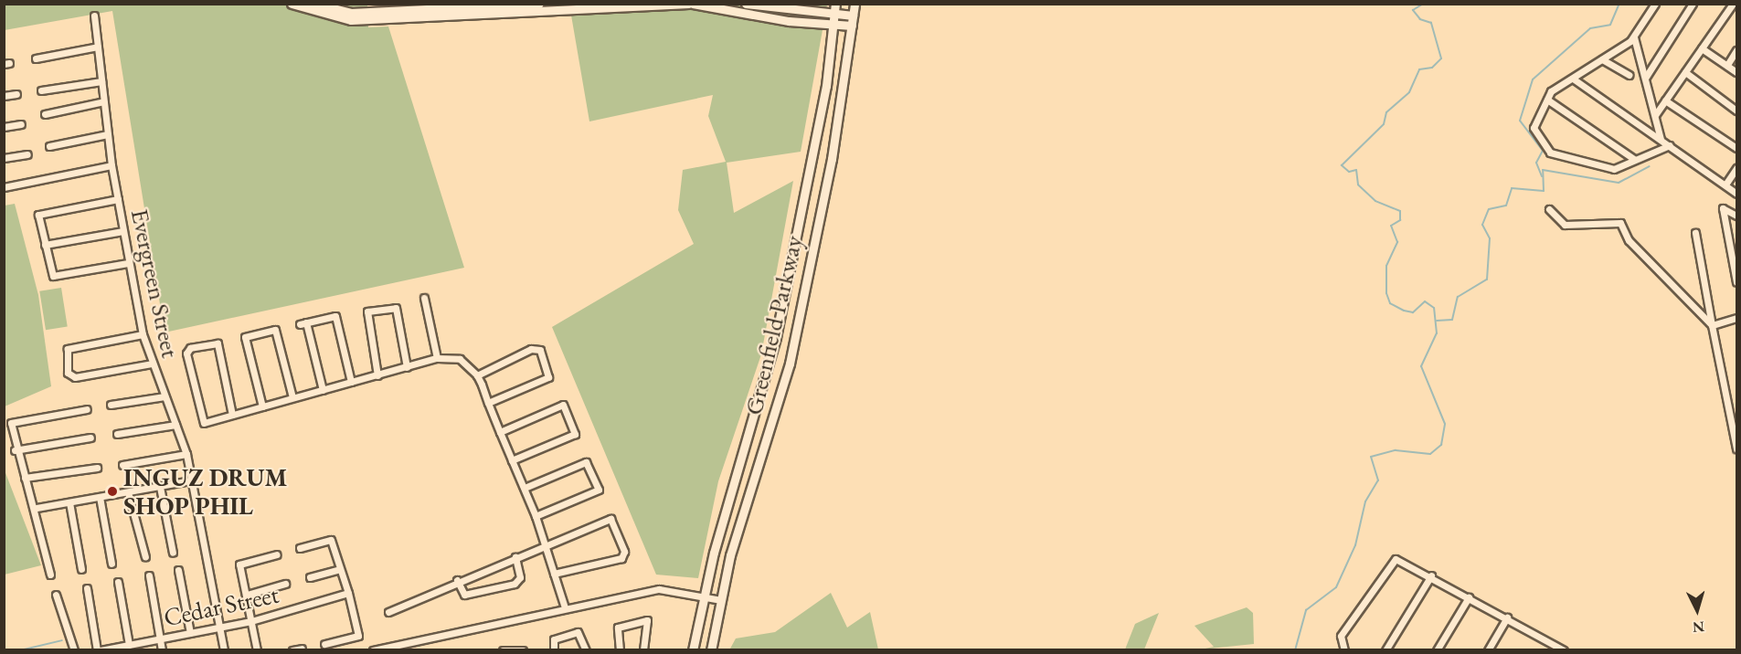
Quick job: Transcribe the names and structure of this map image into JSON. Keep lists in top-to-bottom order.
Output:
{
  "streets": {
    "main road": ["Greenfield Parkway"],
    "street": ["Evergreen Street", "Cedar Street"]
  },
  "crossings": [
    ["Evergreen Street", "Cedar Street"]
  ],
  "places": ["INGUZ DRUM SHOP PHIL"],
  "north": "bottom"
}
